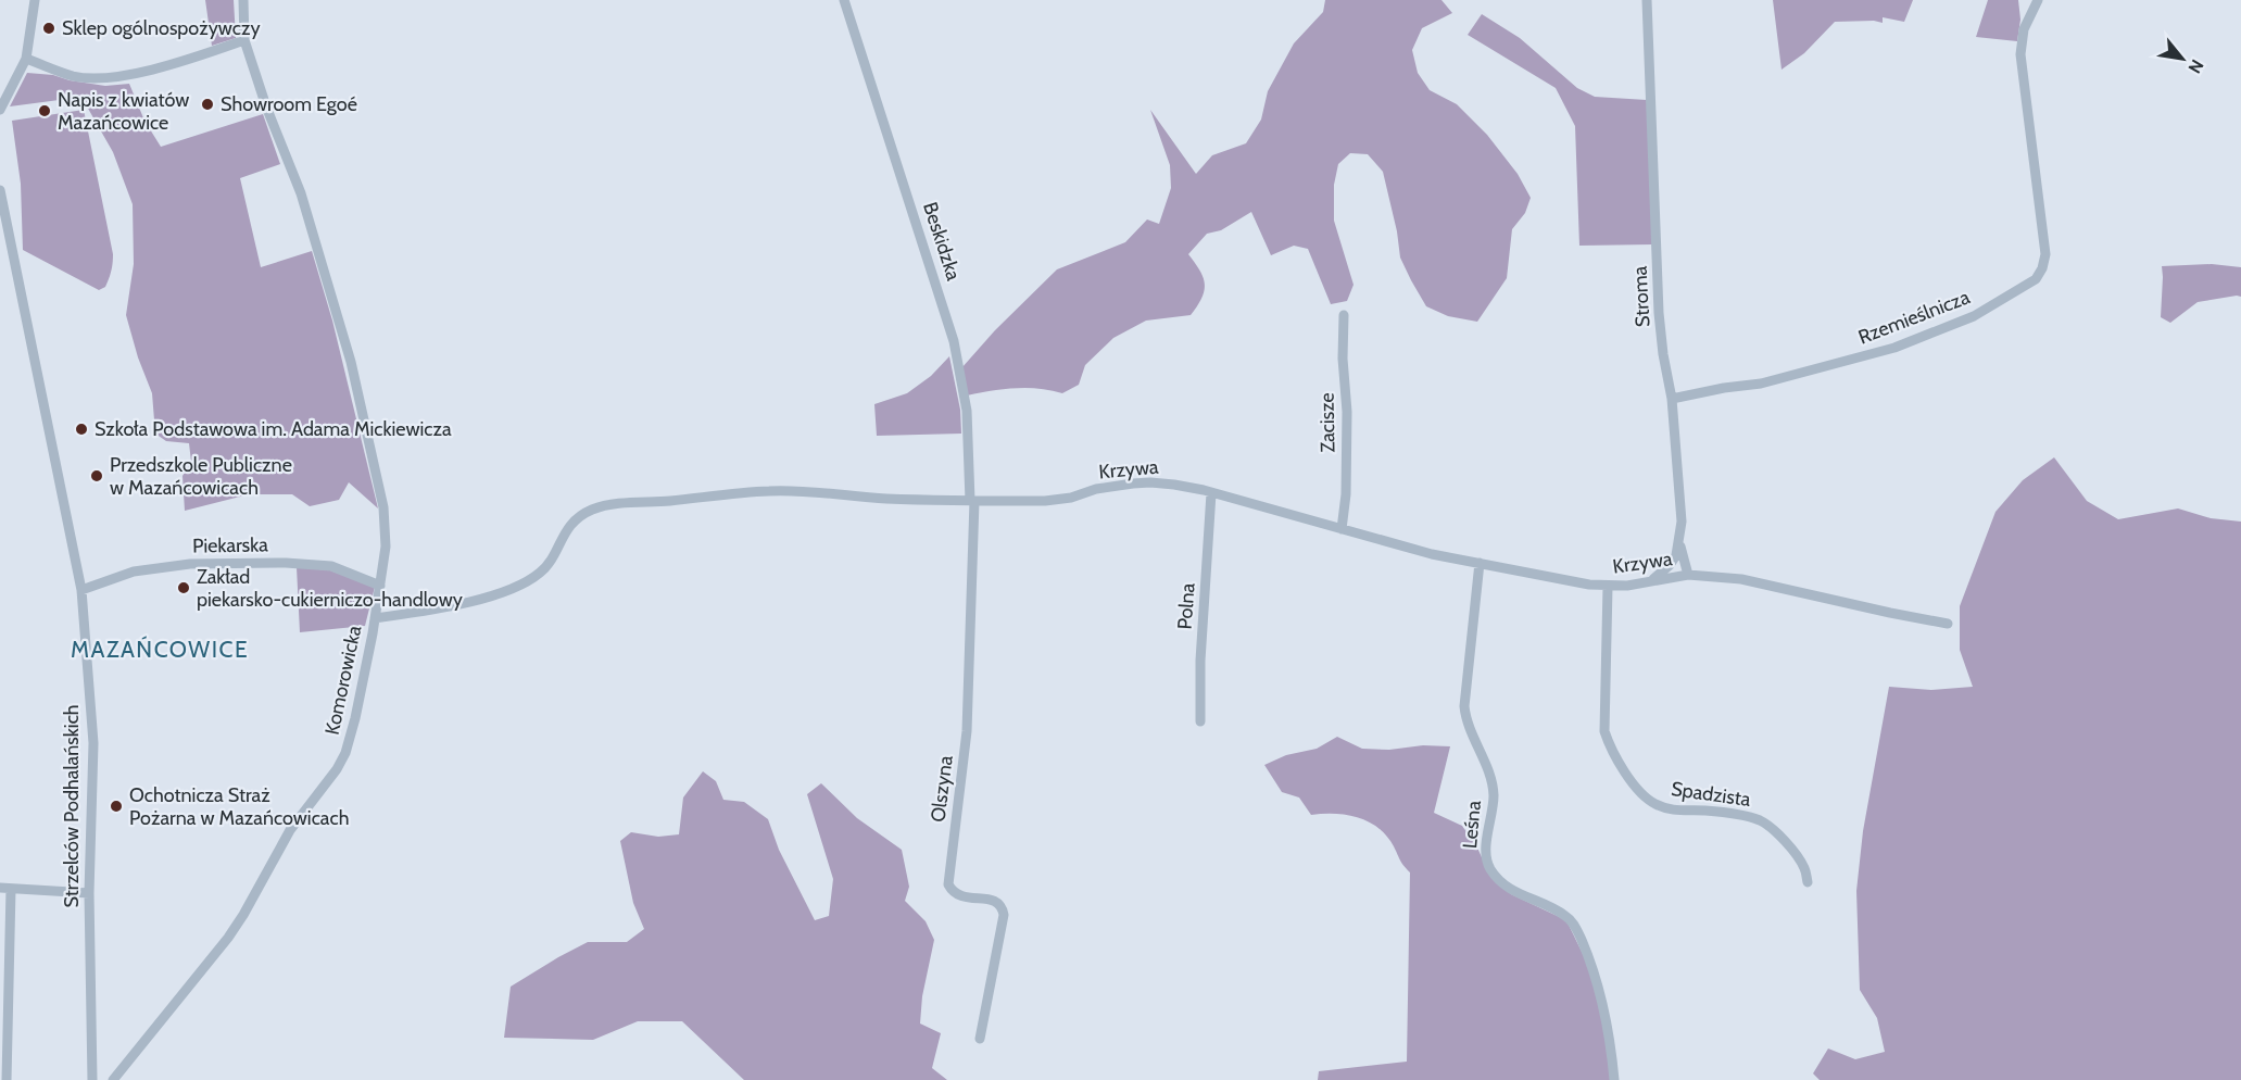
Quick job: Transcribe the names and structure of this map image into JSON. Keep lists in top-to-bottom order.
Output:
{
  "streets": {
    "street": [
      "Beskidzka",
      "Stroma",
      "Rzemieślnicza",
      "Zacisze",
      "Krzywa",
      "Piekarska",
      "Polna",
      "Komorowicka",
      "Olszyna",
      "Spadzista",
      "Strzelców Podhalańskich",
      "Leśna"
    ]
  },
  "crossings": [
    ["Beskidzka", "Krzywa"],
    ["Beskidzka", "Olszyna"],
    ["Stroma", "Rzemieślnicza"],
    ["Stroma", "Krzywa"],
    ["Zacisze", "Krzywa"],
    ["Krzywa", "Polna"],
    ["Krzywa", "Komorowicka"],
    ["Krzywa", "Olszyna"],
    ["Krzywa", "Spadzista"],
    ["Krzywa", "Leśna"],
    ["Piekarska", "Komorowicka"],
    ["Piekarska", "Strzelców Podhalańskich"]
  ],
  "districts": ["MAZAŃCOWICE"],
  "places": [
    "Sklep ogólnospożywczy",
    "Showroom Egoé",
    "Napis z kwiatów Mazańcowice",
    "Szkoła Podstawowa im. Adama Mickiewicza",
    "Przedszkole Publiczne w Mazańcowicach",
    "Zakład piekarsko-cukierniczo-handlowy",
    "Ochotnicza Straż Pożarna w Mazańcowicach"
  ],
  "north": "bottom right"
}
